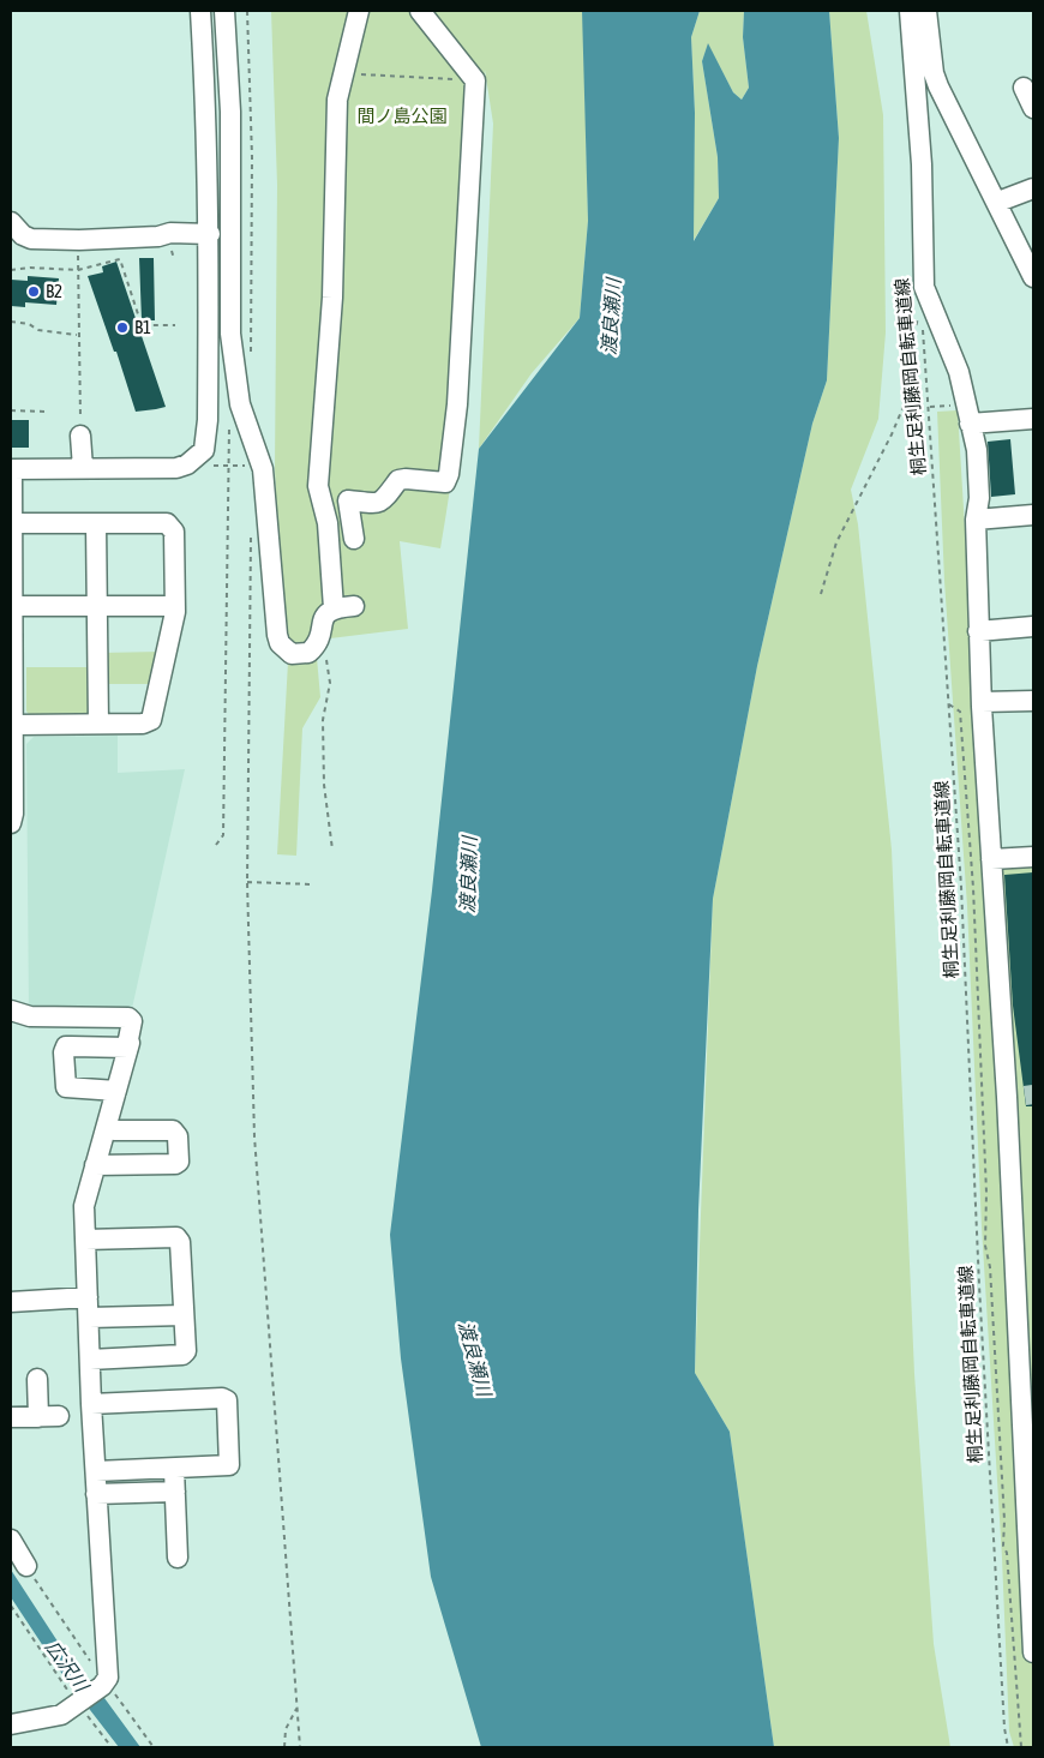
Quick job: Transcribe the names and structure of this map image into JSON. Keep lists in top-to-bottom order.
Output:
{
  "streets": {
    "path": ["桐生足利藤岡自転車道線"]
  },
  "water": ["渡良瀬川", "広沢川"],
  "parks": ["間ノ島公園"],
  "places": ["B2", "B1"]
}
